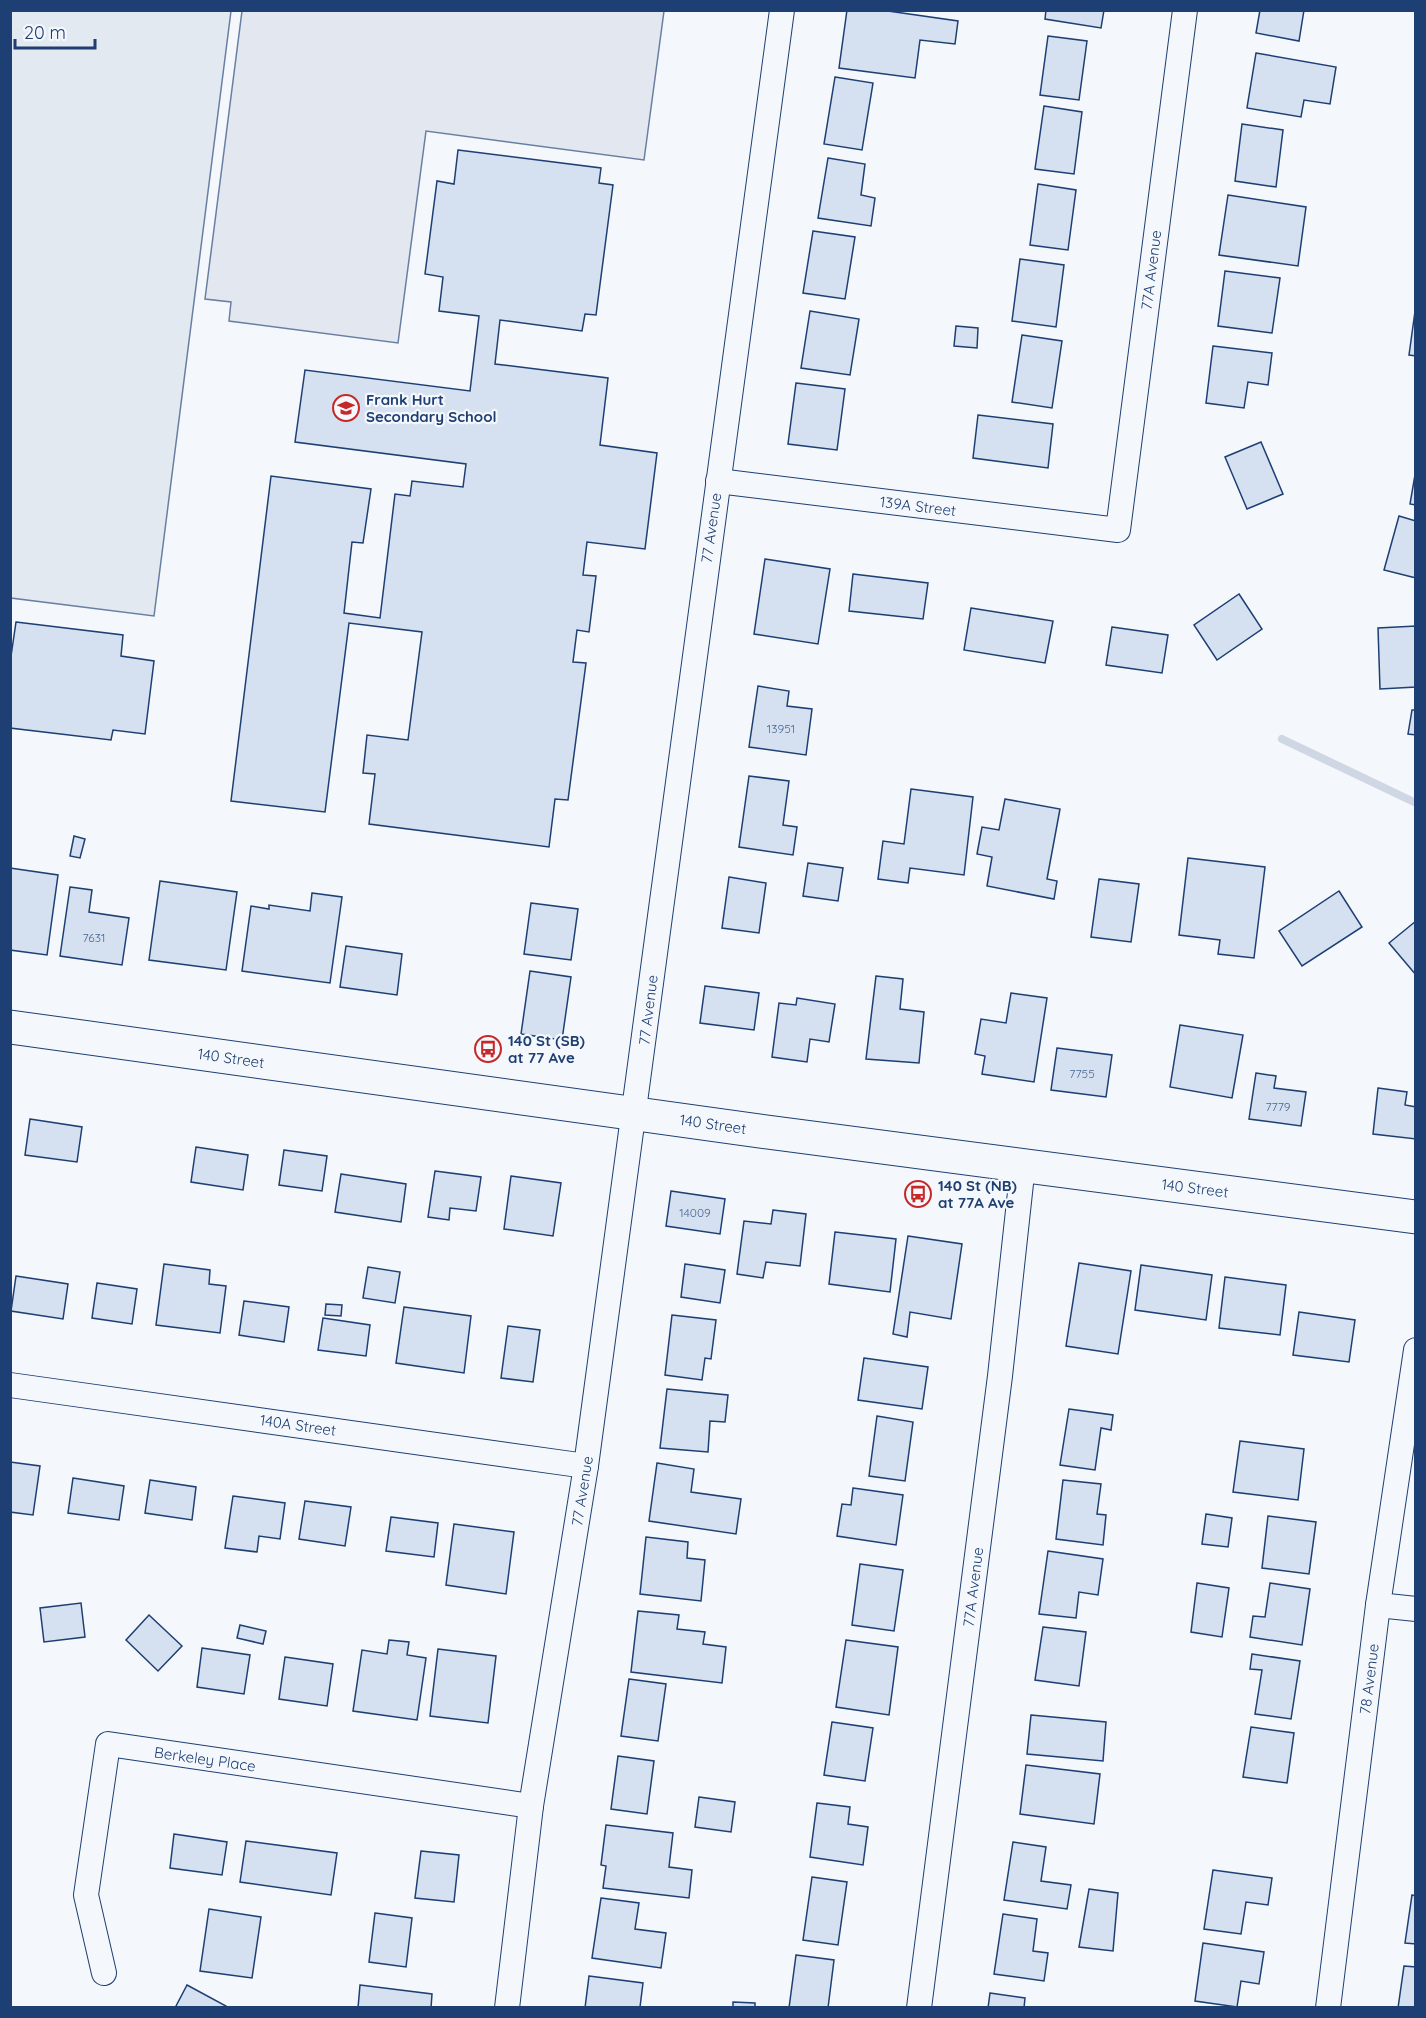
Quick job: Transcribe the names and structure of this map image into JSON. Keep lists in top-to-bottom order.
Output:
{
  "streets": {
    "main road": ["140 Street"],
    "street": [
      "77A Avenue",
      "139A Street",
      "77 Avenue",
      "140A Street",
      "78 Avenue",
      "Berkeley Place"
    ]
  },
  "crossings": [
    ["77A Avenue", "139A Street"],
    ["77A Avenue", "140 Street"],
    ["139A Street", "77 Avenue"],
    ["77 Avenue", "140 Street"],
    ["77 Avenue", "140A Street"],
    ["77 Avenue", "Berkeley Place"]
  ],
  "places": {
    "school or university": ["Frank Hurt Secondary School"],
    "bus stop": ["140 St (SB) at 77 Ave", "140 St (NB) at 77A Ave"]
  },
  "house_numbers": [
    "13951",
    "7631",
    "7755",
    "7779",
    "14009"
  ],
  "scale_bar": "20 m"
}
